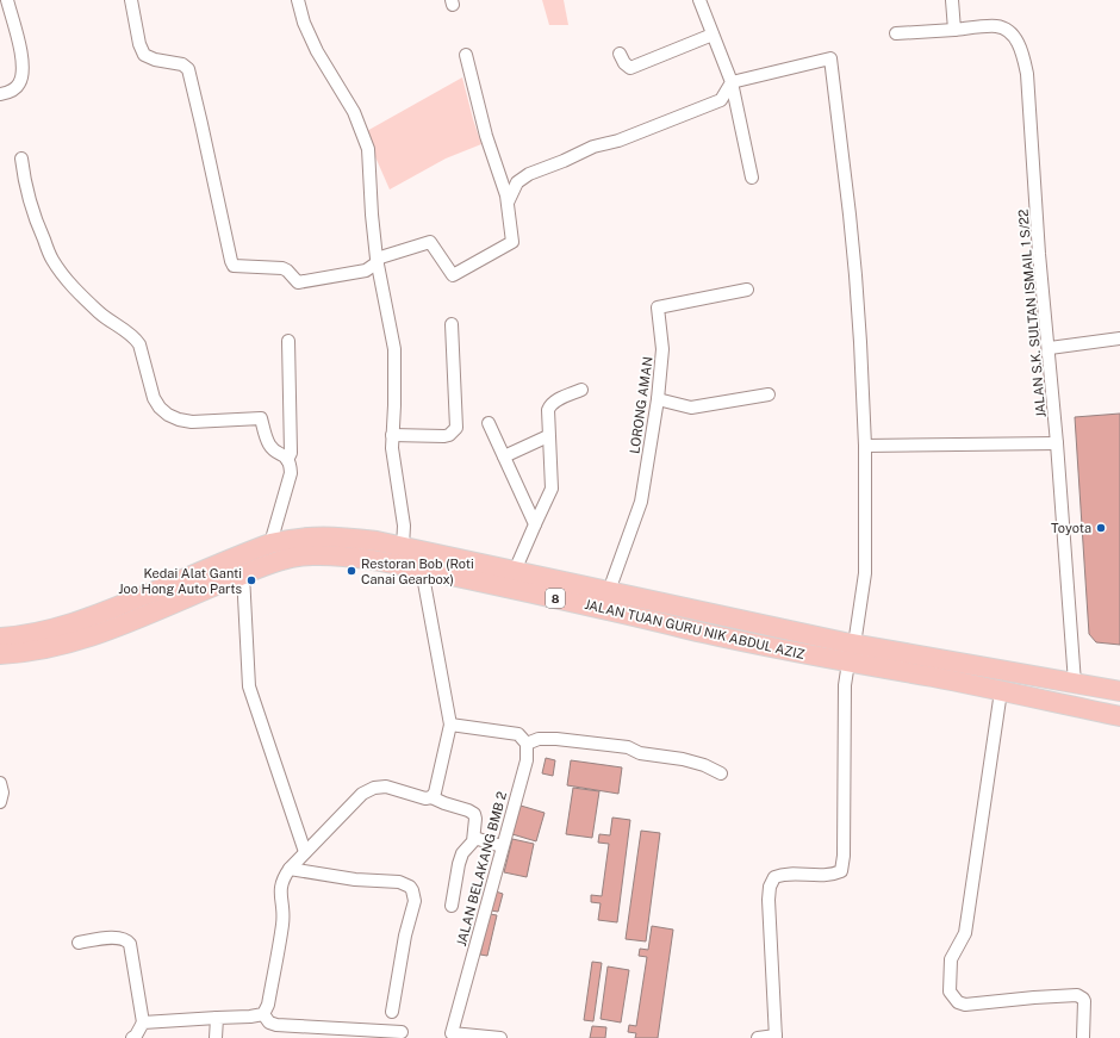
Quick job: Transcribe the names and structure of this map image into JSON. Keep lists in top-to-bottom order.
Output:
{
  "streets": {
    "main road": ["8", "JALAN TUAN GURU NIK ABDUL AZIZ"],
    "street": ["JALAN S.K. SULTAN ISMAIL 1 S/22", "LORONG AMAN", "JALAN BELAKANG BMB 2"]
  },
  "crossings": [
    ["JALAN S.K. SULTAN ISMAIL 1 S/22", "JALAN TUAN GURU NIK ABDUL AZIZ"],
    ["LORONG AMAN", "JALAN TUAN GURU NIK ABDUL AZIZ"]
  ],
  "places": ["Toyota", "Restoran Bob (Roti Canai Gearbox)", "Kedai Alat Ganti Joo Hong Auto Parts"]
}
